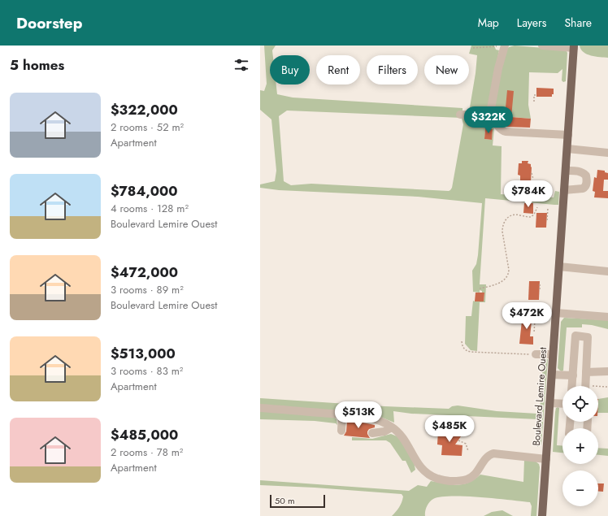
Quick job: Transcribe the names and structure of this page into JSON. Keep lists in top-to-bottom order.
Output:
{
  "streets": {
    "main road": ["Boulevard Lemire Ouest"]
  },
  "scale_bar": "50 m",
  "page": {
    "header": "Doorstep",
    "nav": ["Map", "Layers", "Share"],
    "heading": "5 homes",
    "chip": [
      "Buy",
      "Rent",
      "Filters",
      "New"
    ],
    "list": [
      {
        "name": "$322,000",
        "note": "2 rooms · 52 m² · Apartment"
      },
      {
        "name": "$784,000",
        "note": "4 rooms · 128 m² · Boulevard Lemire Ouest"
      },
      {
        "name": "$472,000",
        "note": "3 rooms · 89 m² · Boulevard Lemire Ouest"
      },
      {
        "name": "$513,000",
        "note": "3 rooms · 83 m² · Apartment"
      },
      {
        "name": "$485,000",
        "note": "2 rooms · 78 m² · Apartment"
      }
    ],
    "price": [
      "$322K",
      "$784K",
      "$472K",
      "$513K",
      "$485K"
    ],
    "map_buttons": ["+", "−"],
    "scale": "50 m"
  }
}
